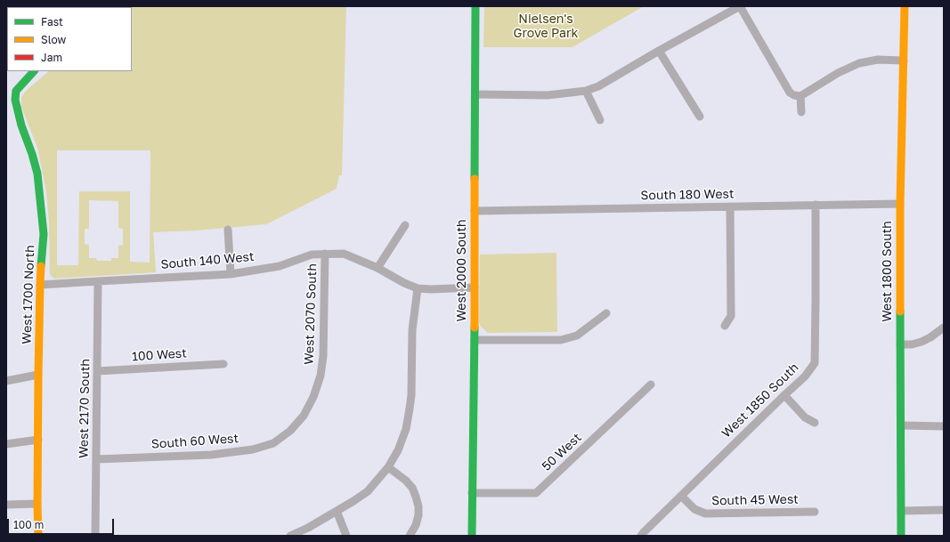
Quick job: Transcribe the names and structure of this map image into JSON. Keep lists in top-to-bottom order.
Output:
{
  "streets": {
    "main road": ["West 2000 South", "West 1800 South", "West 1700 North"],
    "street": [
      "South 180 West",
      "South 140 West",
      "West 2070 South",
      "100 West",
      "West 1850 South",
      "West 2170 South",
      "South 60 West",
      "50 West",
      "South 45 West"
    ]
  },
  "crossings": [
    ["South 180 West", "West 2000 South"],
    ["South 180 West", "West 1800 South"],
    ["South 180 West", "West 1850 South"],
    ["South 140 West", "West 2000 South"],
    ["South 140 West", "West 1700 North"],
    ["South 140 West", "West 2070 South"],
    ["South 140 West", "West 2170 South"],
    ["West 2000 South", "50 West"],
    ["West 2070 South", "South 60 West"],
    ["100 West", "West 2170 South"],
    ["West 1850 South", "South 45 West"],
    ["West 2170 South", "South 60 West"]
  ],
  "parks": ["Nielsen's Grove Park"],
  "legend": ["Fast", "Slow", "Jam"],
  "scale_bar": "100 m"
}
